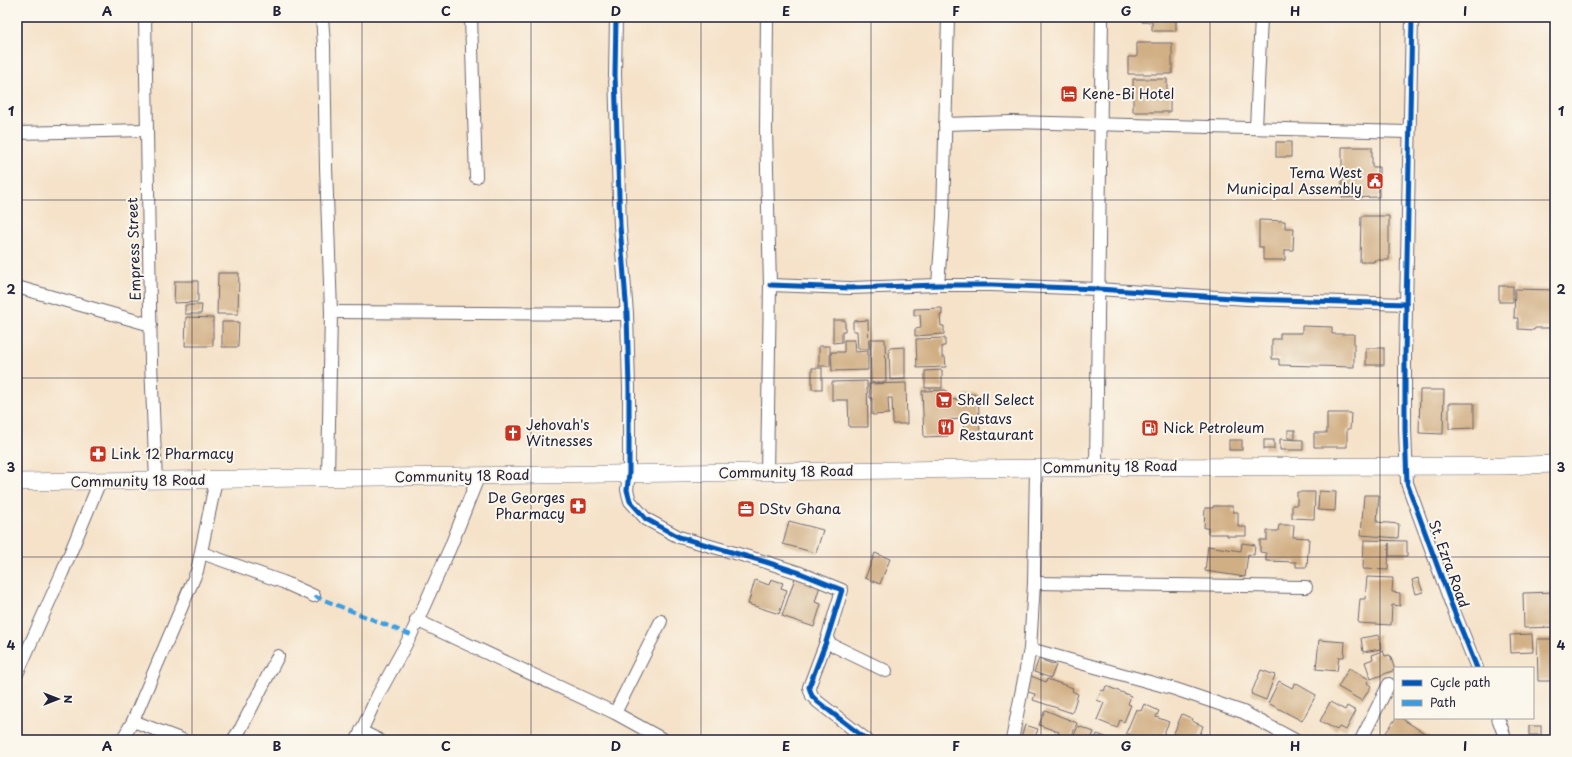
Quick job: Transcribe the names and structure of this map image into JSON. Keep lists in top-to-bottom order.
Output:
{
  "streets": {
    "main road": ["Community 18 Road"],
    "street": ["Empress Street", "St. Ezra Road"]
  },
  "crossings": [
    ["Empress Street", "Community 18 Road"],
    ["Community 18 Road", "St. Ezra Road"]
  ],
  "places": {
    "hotel": ["Kene-Bi Hotel"],
    "public building": ["Tema West Municipal Assembly"],
    "supermarket": ["Shell Select"],
    "restaurant": ["Gustavs Restaurant"],
    "fuel station": ["Nick Petroleum"],
    "church": ["Jehovah's Witnesses"],
    "pharmacy": ["Link 12 Pharmacy", "De Georges Pharmacy"],
    "office": ["DStv Ghana"]
  },
  "legend": ["Cycle path", "Path"],
  "north": "right",
  "grid": {
    "columns": [
      "A",
      "B",
      "C",
      "D",
      "E",
      "F",
      "G",
      "H",
      "I"
    ],
    "rows": [
      "1",
      "2",
      "3",
      "4"
    ]
  }
}
